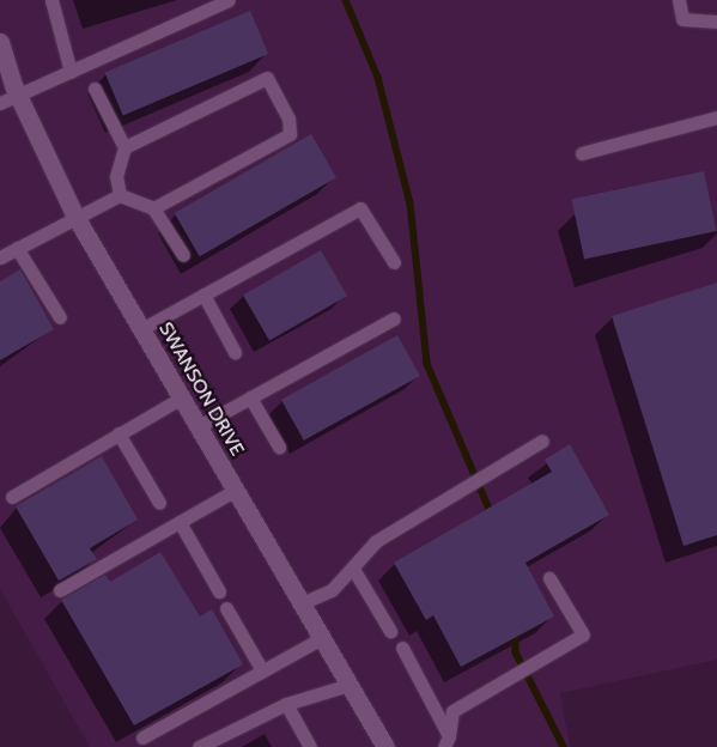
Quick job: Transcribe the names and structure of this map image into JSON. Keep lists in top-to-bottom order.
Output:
{
  "streets": {
    "street": ["SWANSON DRIVE"]
  }
}
